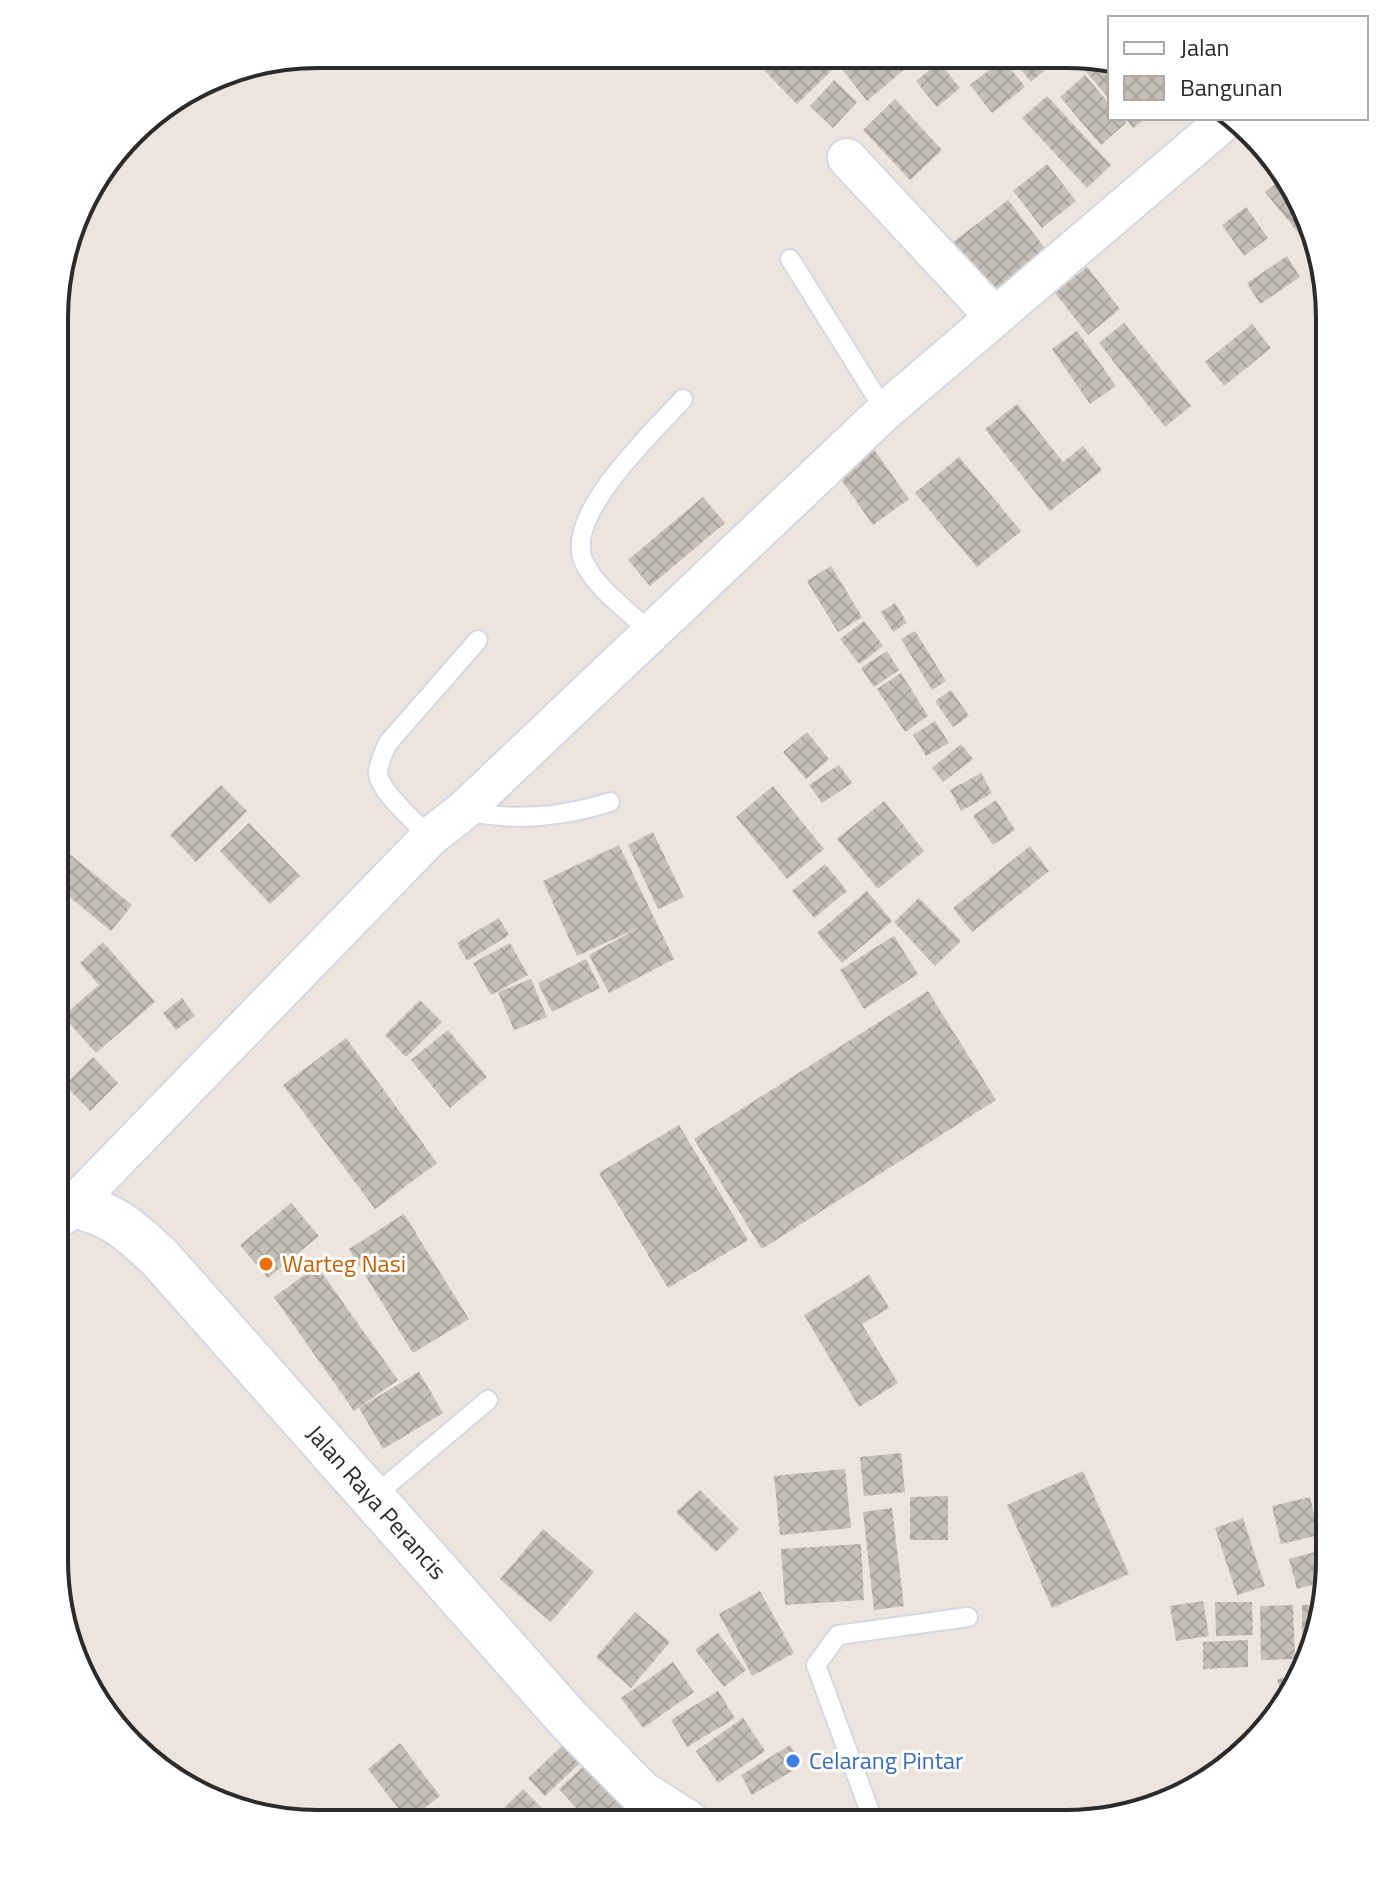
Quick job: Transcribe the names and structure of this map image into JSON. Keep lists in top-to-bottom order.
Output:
{
  "streets": {
    "street": ["Jalan Raya Perancis"]
  },
  "places": ["Warteg Nasi", "Celarang Pintar"],
  "legend": ["Jalan", "Bangunan"]
}
